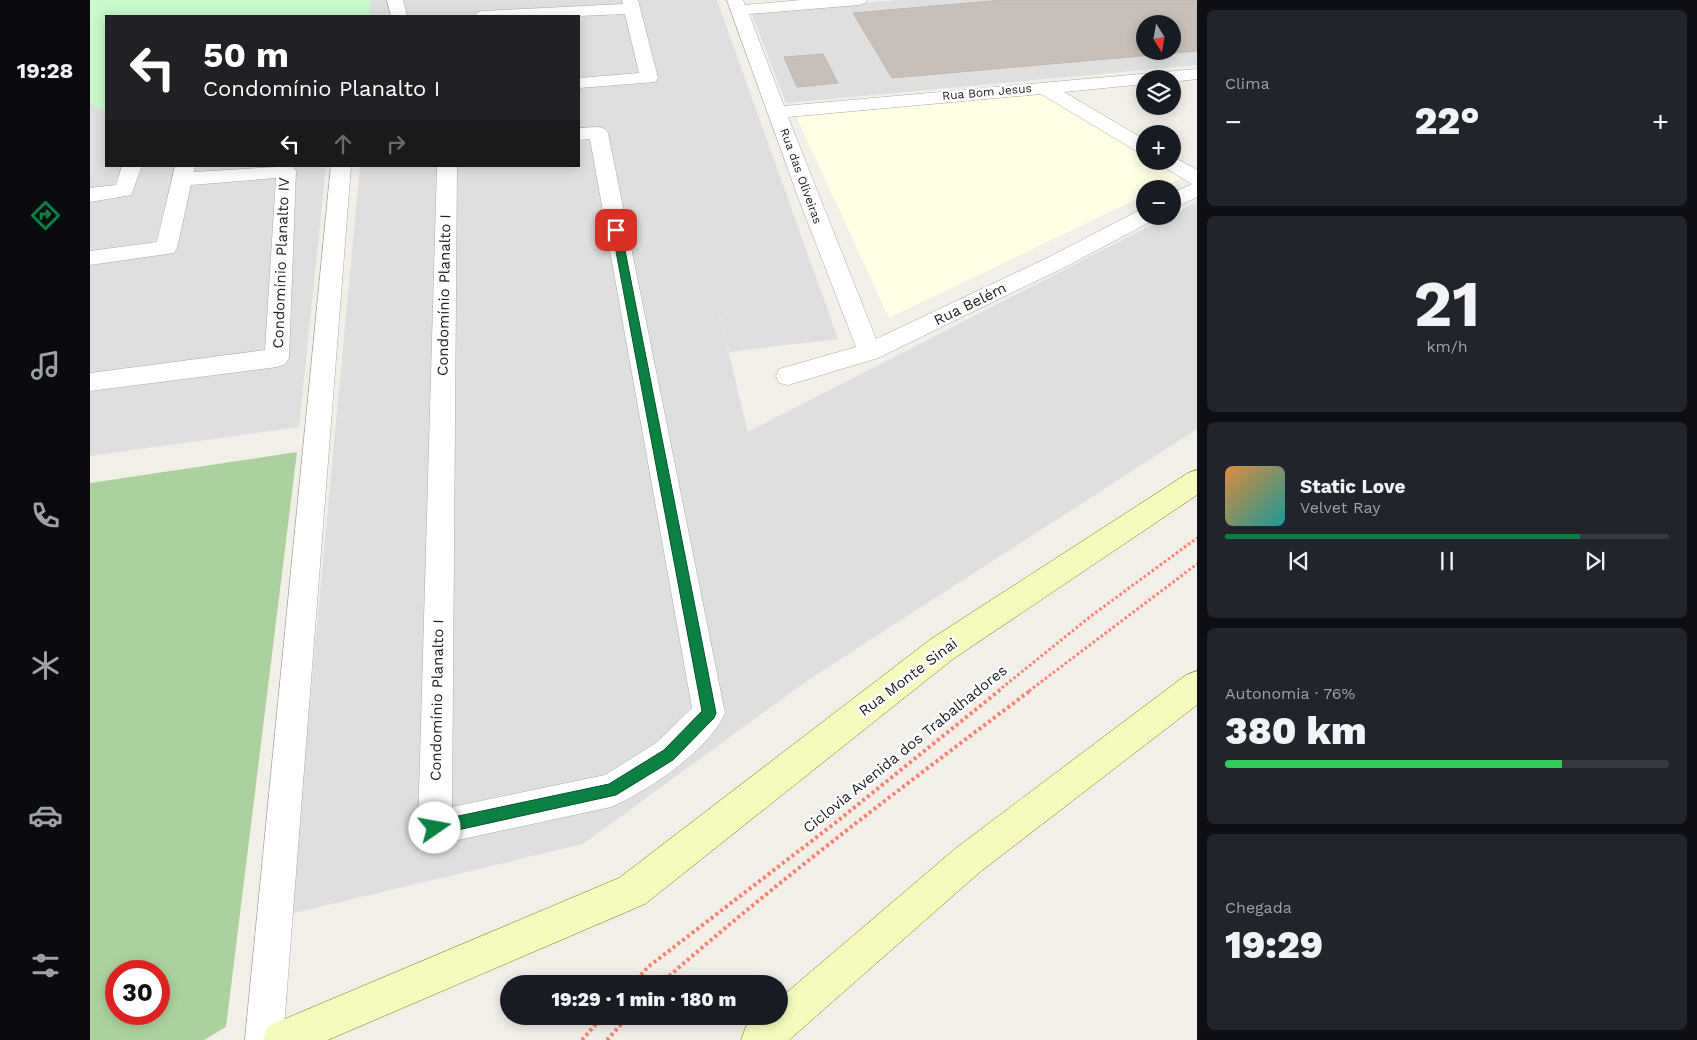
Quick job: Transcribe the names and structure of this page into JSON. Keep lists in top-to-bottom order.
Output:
{
  "streets": {
    "main road": ["Rua Monte Sinai"],
    "street": [
      "Rua Bom Jesus",
      "Rua das Oliveiras",
      "Condomínio Planalto IV",
      "Condomínio Planalto I",
      "Rua Belém"
    ],
    "path": ["Ciclovia Avenida dos Trabalhadores"]
  },
  "crossings": [
    ["Rua Bom Jesus", "Rua das Oliveiras"],
    ["Rua das Oliveiras", "Rua Belém"]
  ],
  "north": "bottom",
  "page": {
    "tabs": "19:28",
    "tile": [
      "Clima",
      ["21", "km/h"],
      ["Autonomia · 76%", "380 km"],
      ["Chegada", "19:29"]
    ],
    "map_buttons": ["+", "−"],
    "turn": ["50 m", "Condomínio Planalto I"],
    "heat": ["−", "22°", "+"],
    "song": ["Static Love", "Velvet Ray"],
    "limit": "30",
    "trip": "19:29 · 1 min · 180 m"
  }
}
